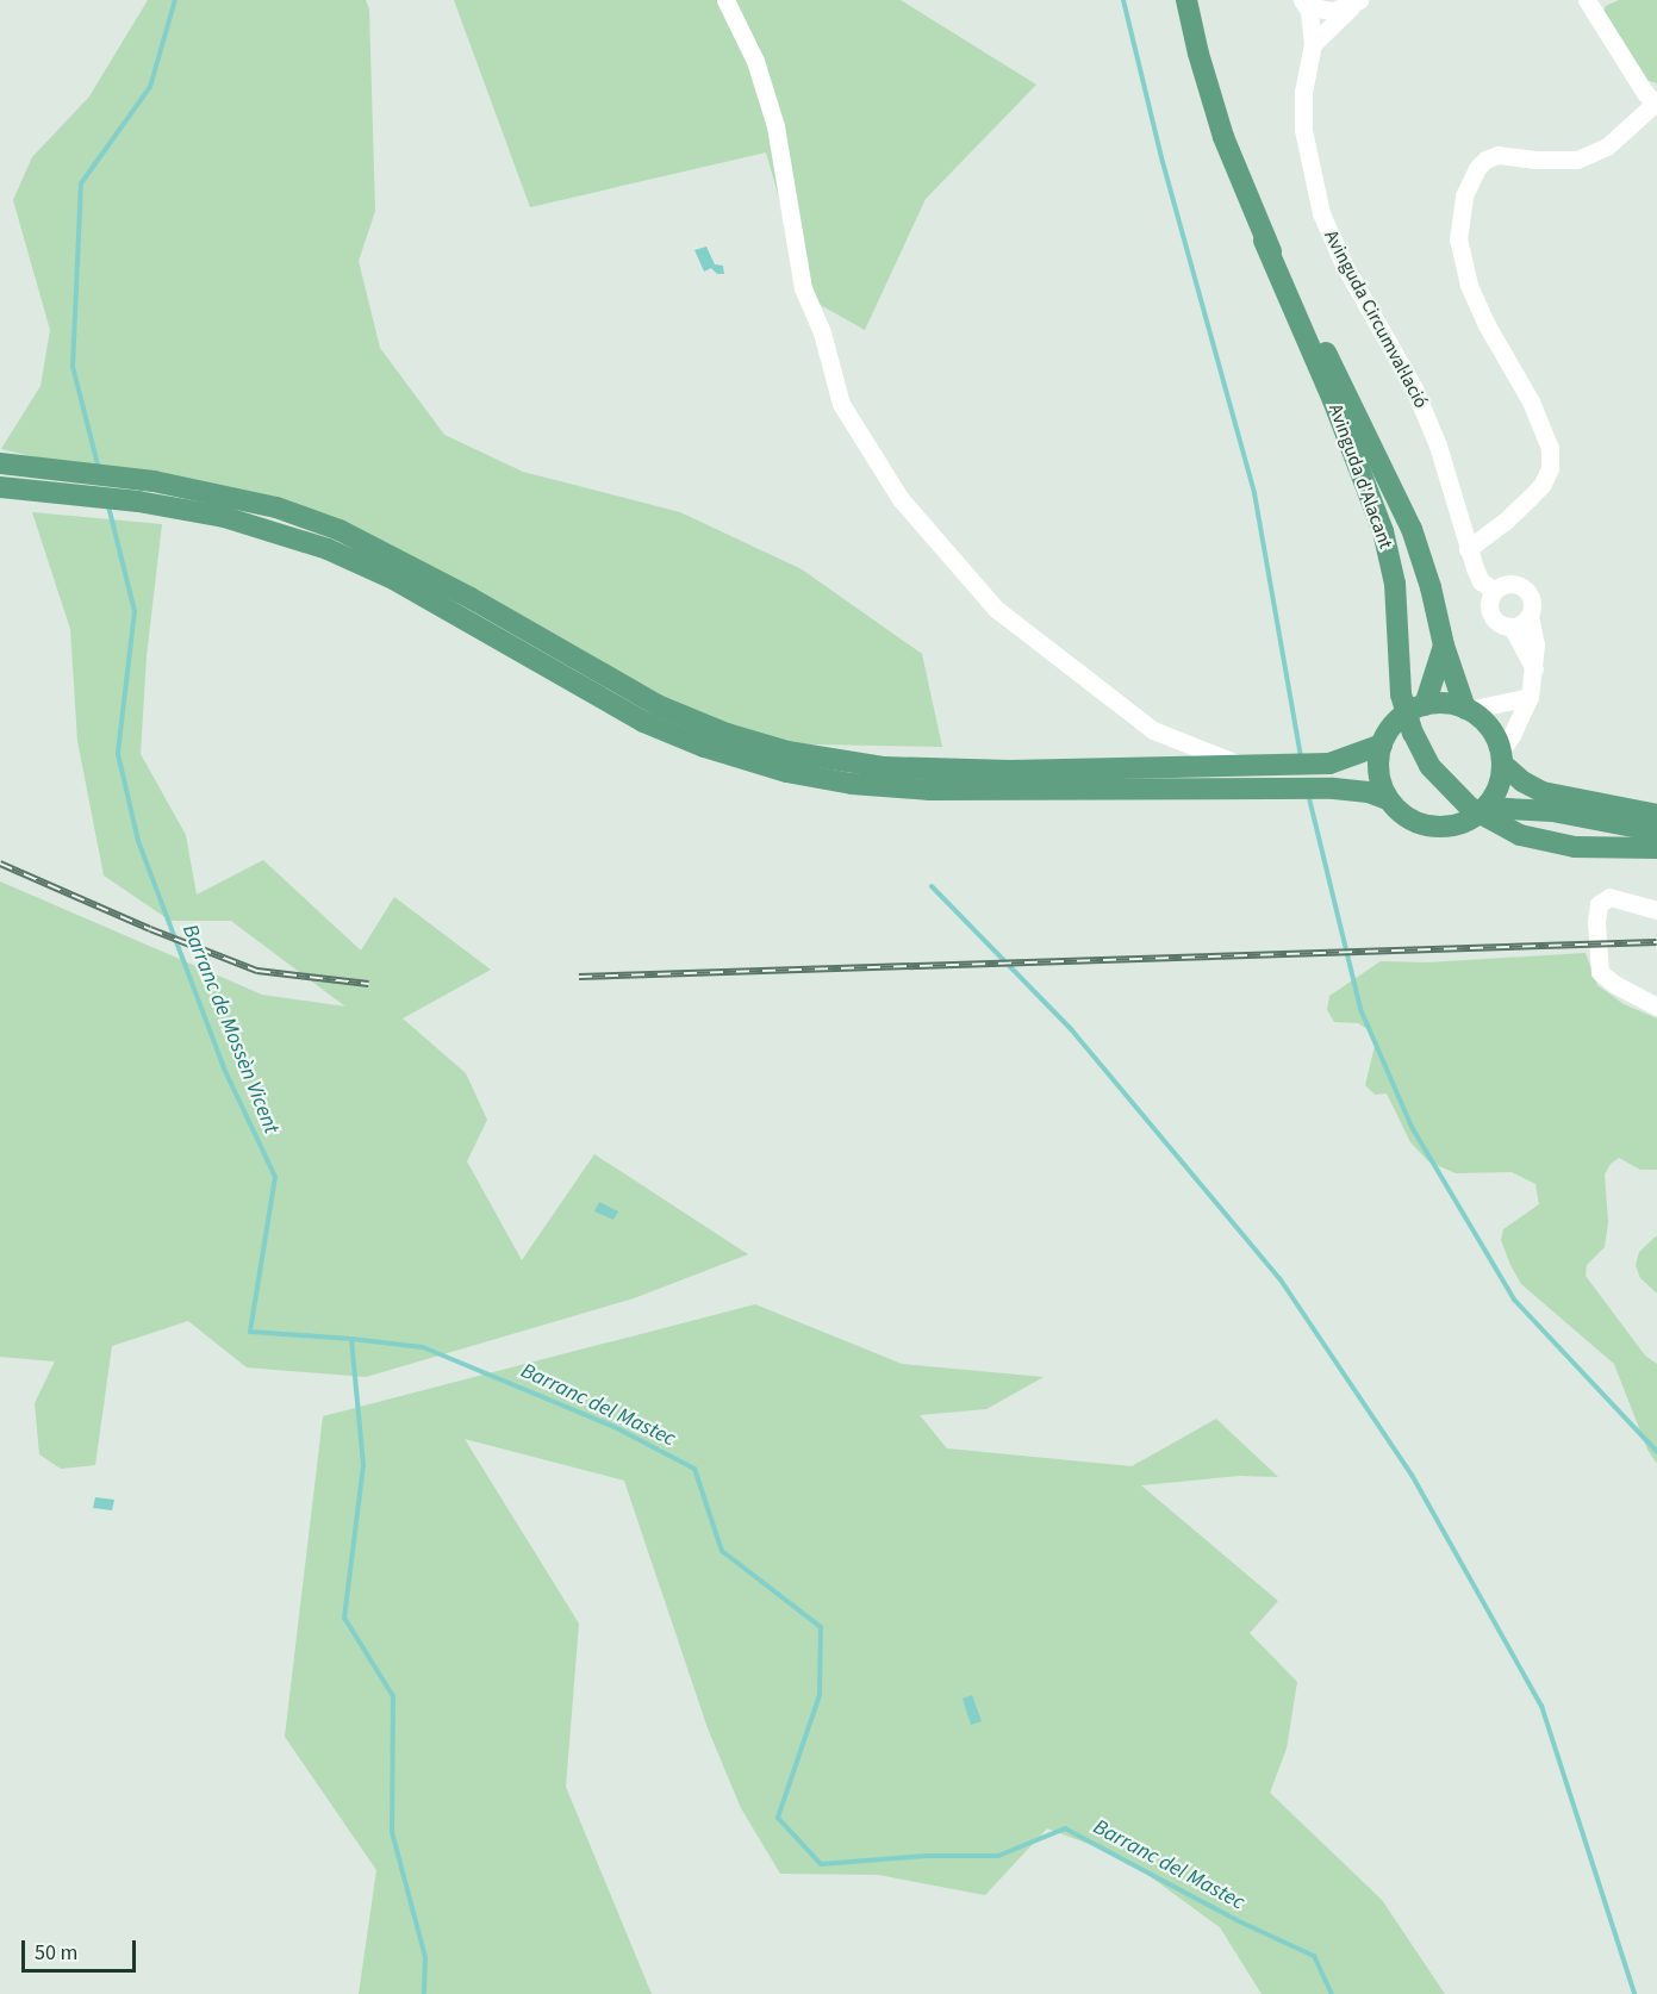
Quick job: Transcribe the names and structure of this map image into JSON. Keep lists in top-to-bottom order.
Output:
{
  "streets": {
    "main road": ["Avinguda d'Alacant"],
    "street": ["Avinguda Circumval·lació"]
  },
  "water": ["Barranc de Mossèn Vicent", "Barranc del Mastec"],
  "scale_bar": "50 m"
}
